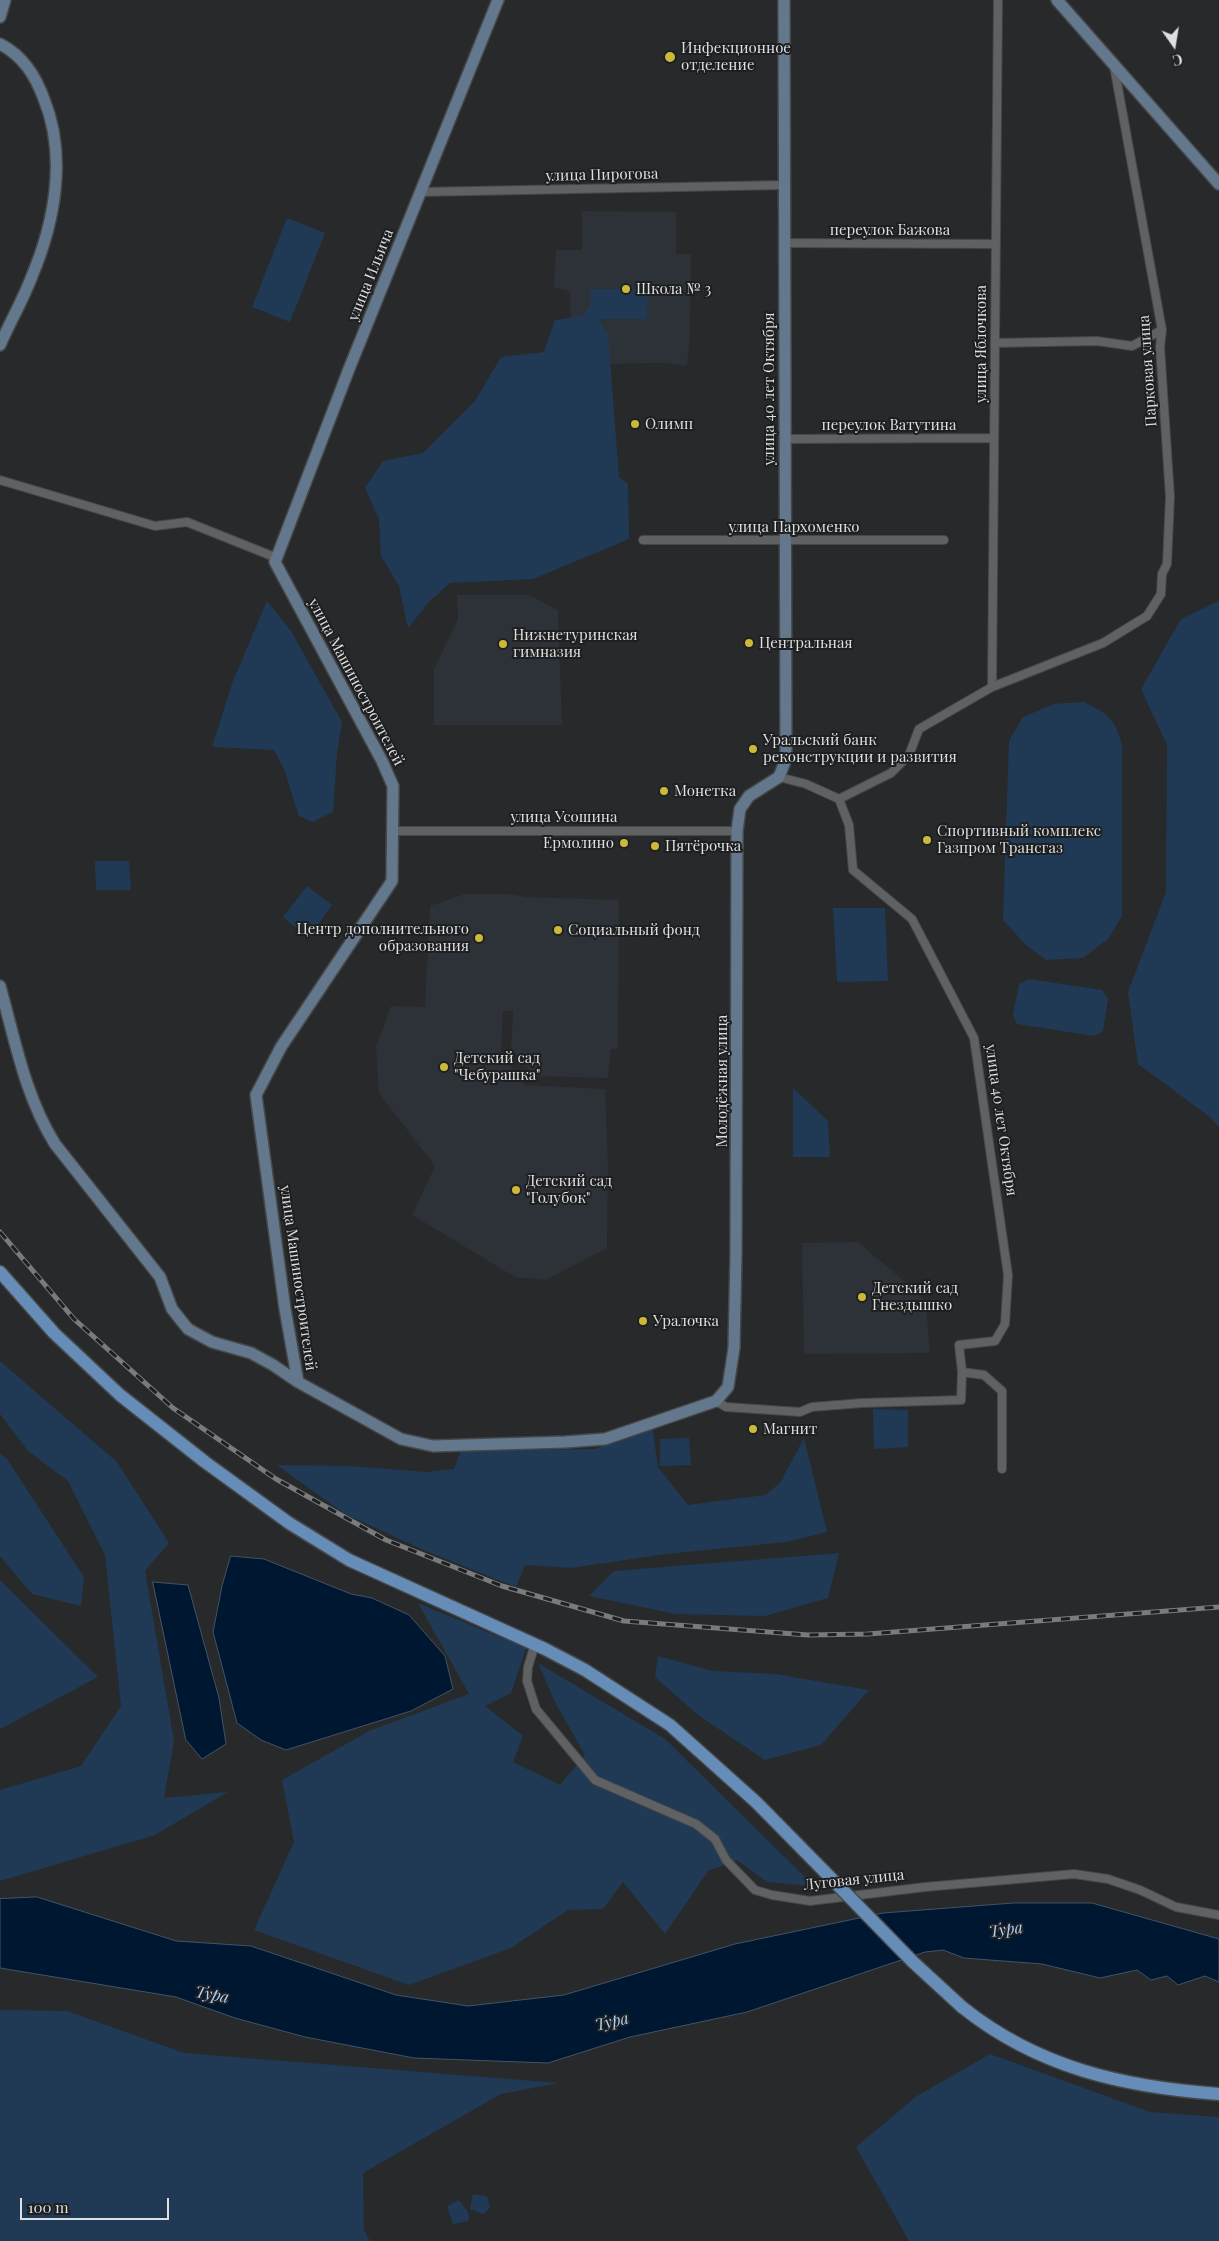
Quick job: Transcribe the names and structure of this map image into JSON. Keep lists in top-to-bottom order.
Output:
{
  "streets": {
    "street": [
      "улица Пирогова",
      "переулок Бажова",
      "улица Ильича",
      "улица Яблочкова",
      "Парковая улица",
      "улица 40 лет Октября",
      "переулок Ватутина",
      "улица Пархоменко",
      "улица Машиностроителей",
      "улица Усошина",
      "Молодёжная улица",
      "Луговая улица"
    ]
  },
  "crossings": [
    ["улица Пирогова", "улица Ильича"],
    ["улица Пирогова", "улица 40 лет Октября"],
    ["переулок Бажова", "улица Яблочкова"],
    ["переулок Бажова", "улица 40 лет Октября"],
    ["улица Ильича", "улица Машиностроителей"],
    ["улица Яблочкова", "Парковая улица"],
    ["улица Яблочкова", "переулок Ватутина"],
    ["улица 40 лет Октября", "переулок Ватутина"],
    ["улица 40 лет Октября", "улица Пархоменко"],
    ["улица 40 лет Октября", "Молодёжная улица"],
    ["улица Машиностроителей", "улица Усошина"],
    ["улица Машиностроителей", "Молодёжная улица"],
    ["улица Усошина", "Молодёжная улица"]
  ],
  "water": ["Тура"],
  "places": [
    "Инфекционное отделение",
    "Школа № 3",
    "Олимп",
    "Центральная",
    "Нижнетуринская гимназия",
    "Уральский банк реконструкции и развития",
    "Монетка",
    "Спортивный комплекс Газпром Трансгаз",
    "Ермолино",
    "Пятёрочка",
    "Социальный фонд",
    "Центр дополнительного образования",
    "Детский сад \"Чебурашка\"",
    "Детский сад \"Голубок\"",
    "Детский сад Гнездышко",
    "Уралочка",
    "Магнит"
  ],
  "scale_bar": "100 m",
  "north": "bottom"
}
